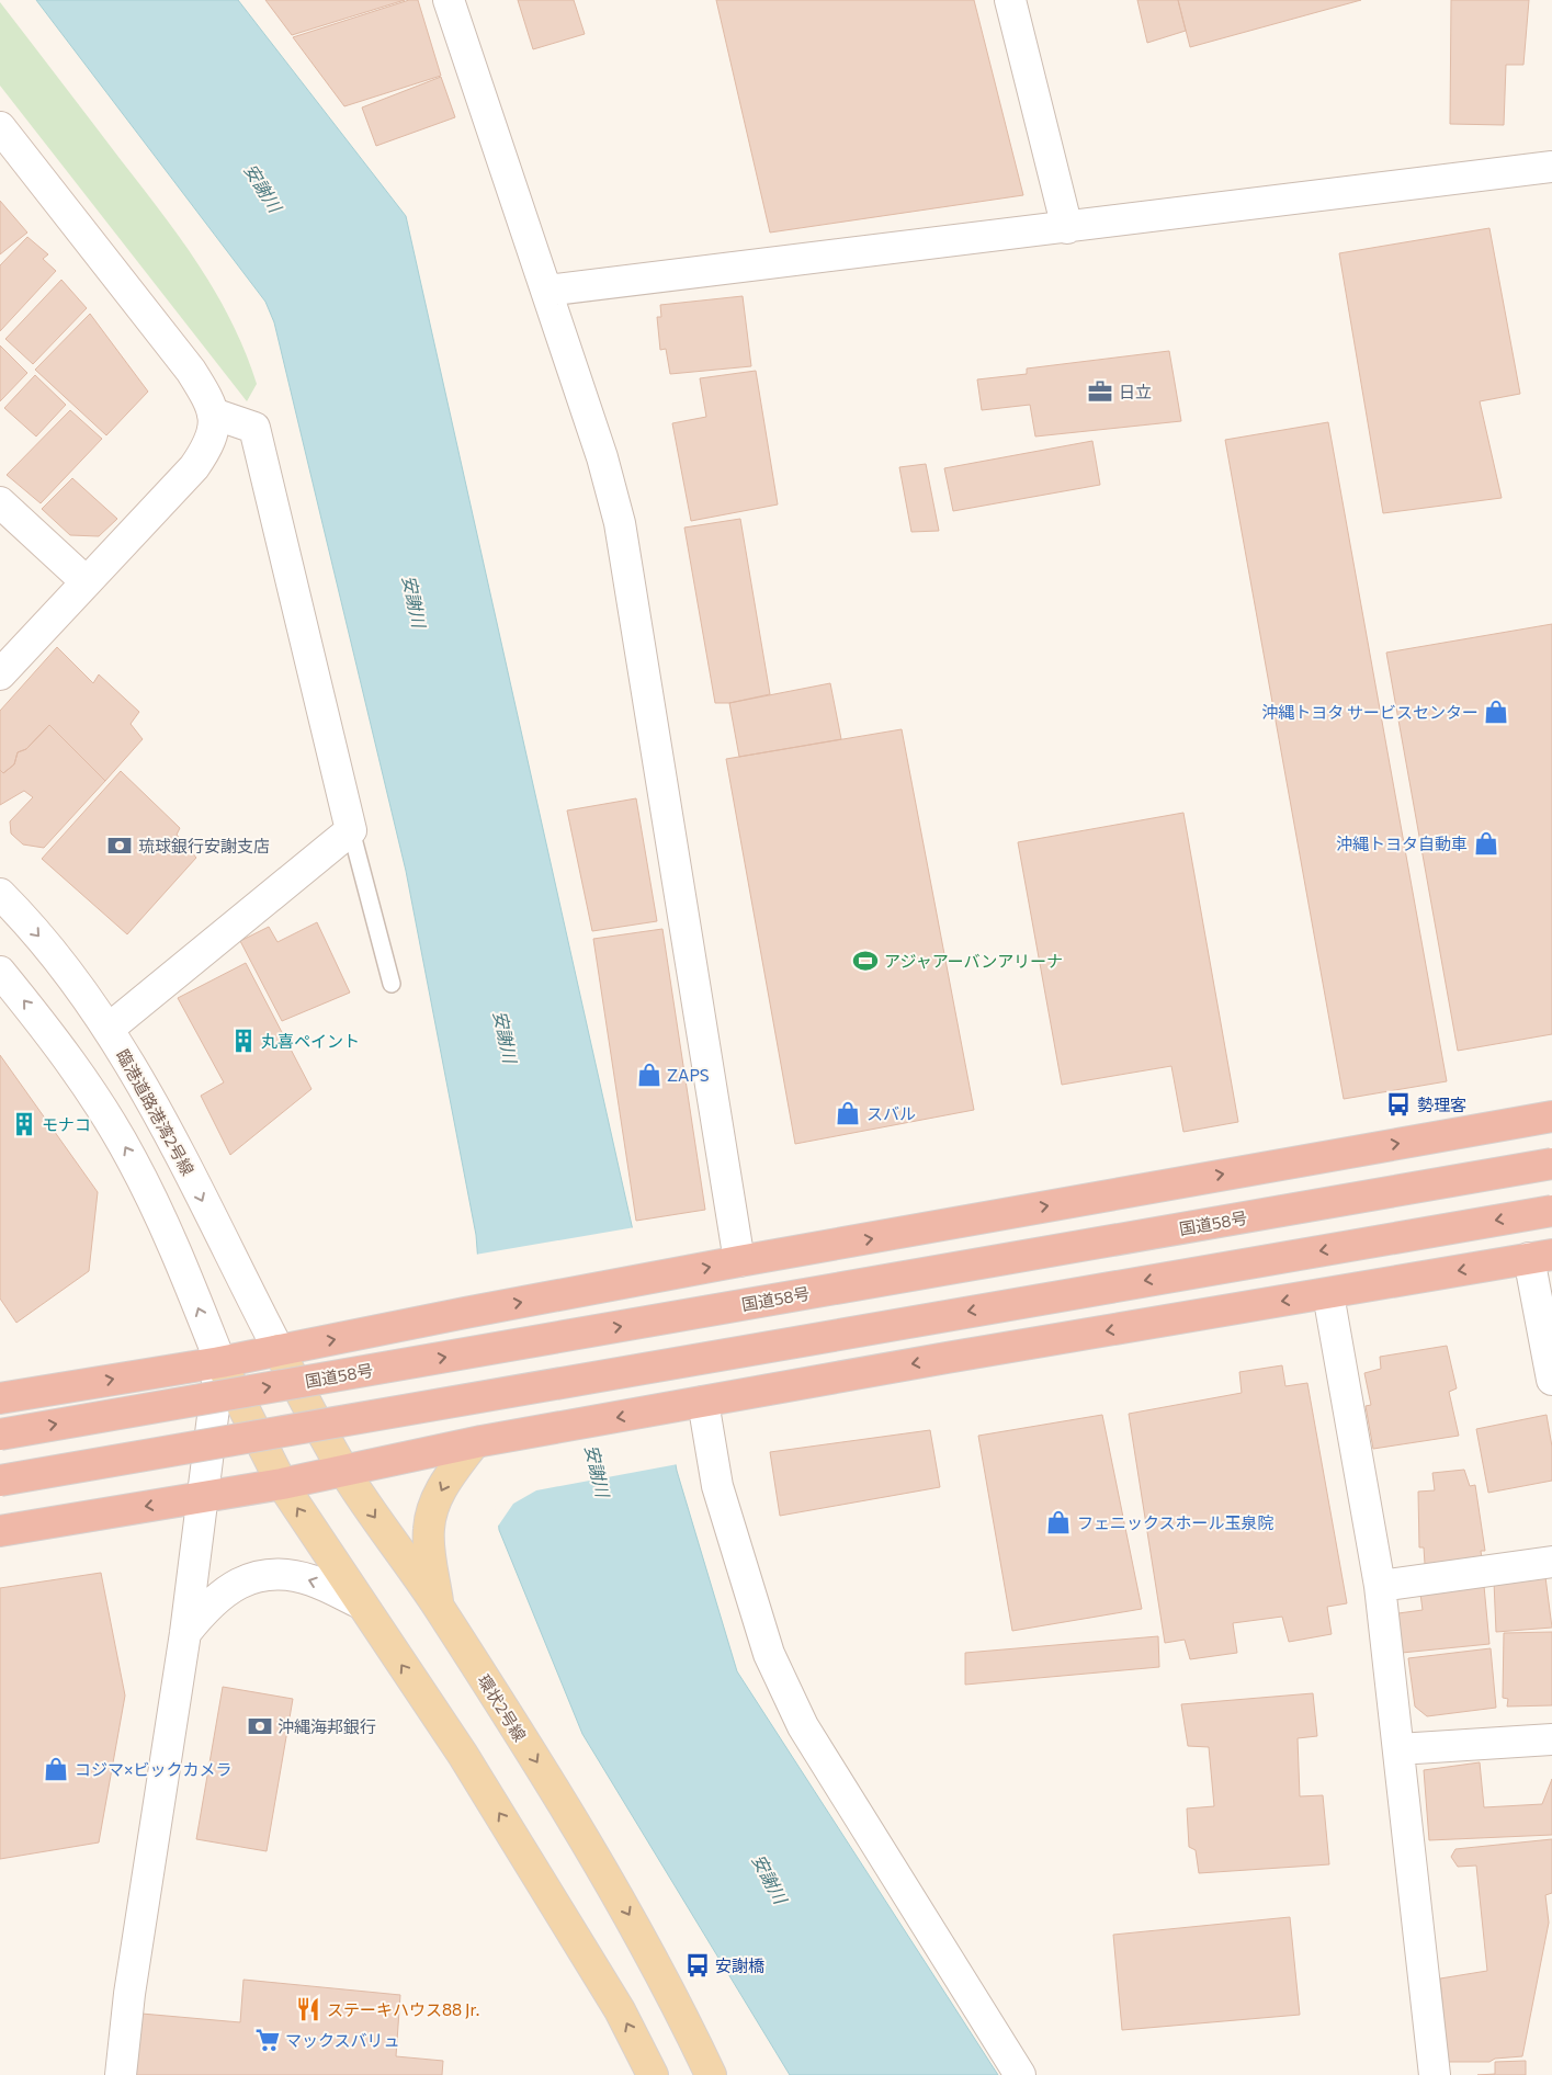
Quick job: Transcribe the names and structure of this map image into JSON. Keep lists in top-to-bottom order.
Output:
{
  "streets": {
    "highway": ["国道58号"],
    "main road": ["環状2号線"],
    "street": ["臨港道路港湾2号線"]
  },
  "crossings": [
    ["臨港道路港湾2号線", "環状2号線"]
  ],
  "water": ["安謝川"],
  "places": {
    "office": ["日立"],
    "shop": [
      "沖縄トヨタ サービスセンター",
      "沖縄トヨタ自動車",
      "ZAPS",
      "スバル",
      "フェニックスホール玉泉院",
      "コジマ×ビックカメラ"
    ],
    "bank": ["琉球銀行安謝支店", "沖縄海邦銀行"],
    "sports": ["アジャアーバンアリーナ"],
    "building": ["丸喜ペイント", "モナコ"],
    "bus stop": ["勢理客", "安謝橋"],
    "restaurant": ["ステーキハウス88 Jr."],
    "supermarket": ["マックスバリュ"]
  }
}
